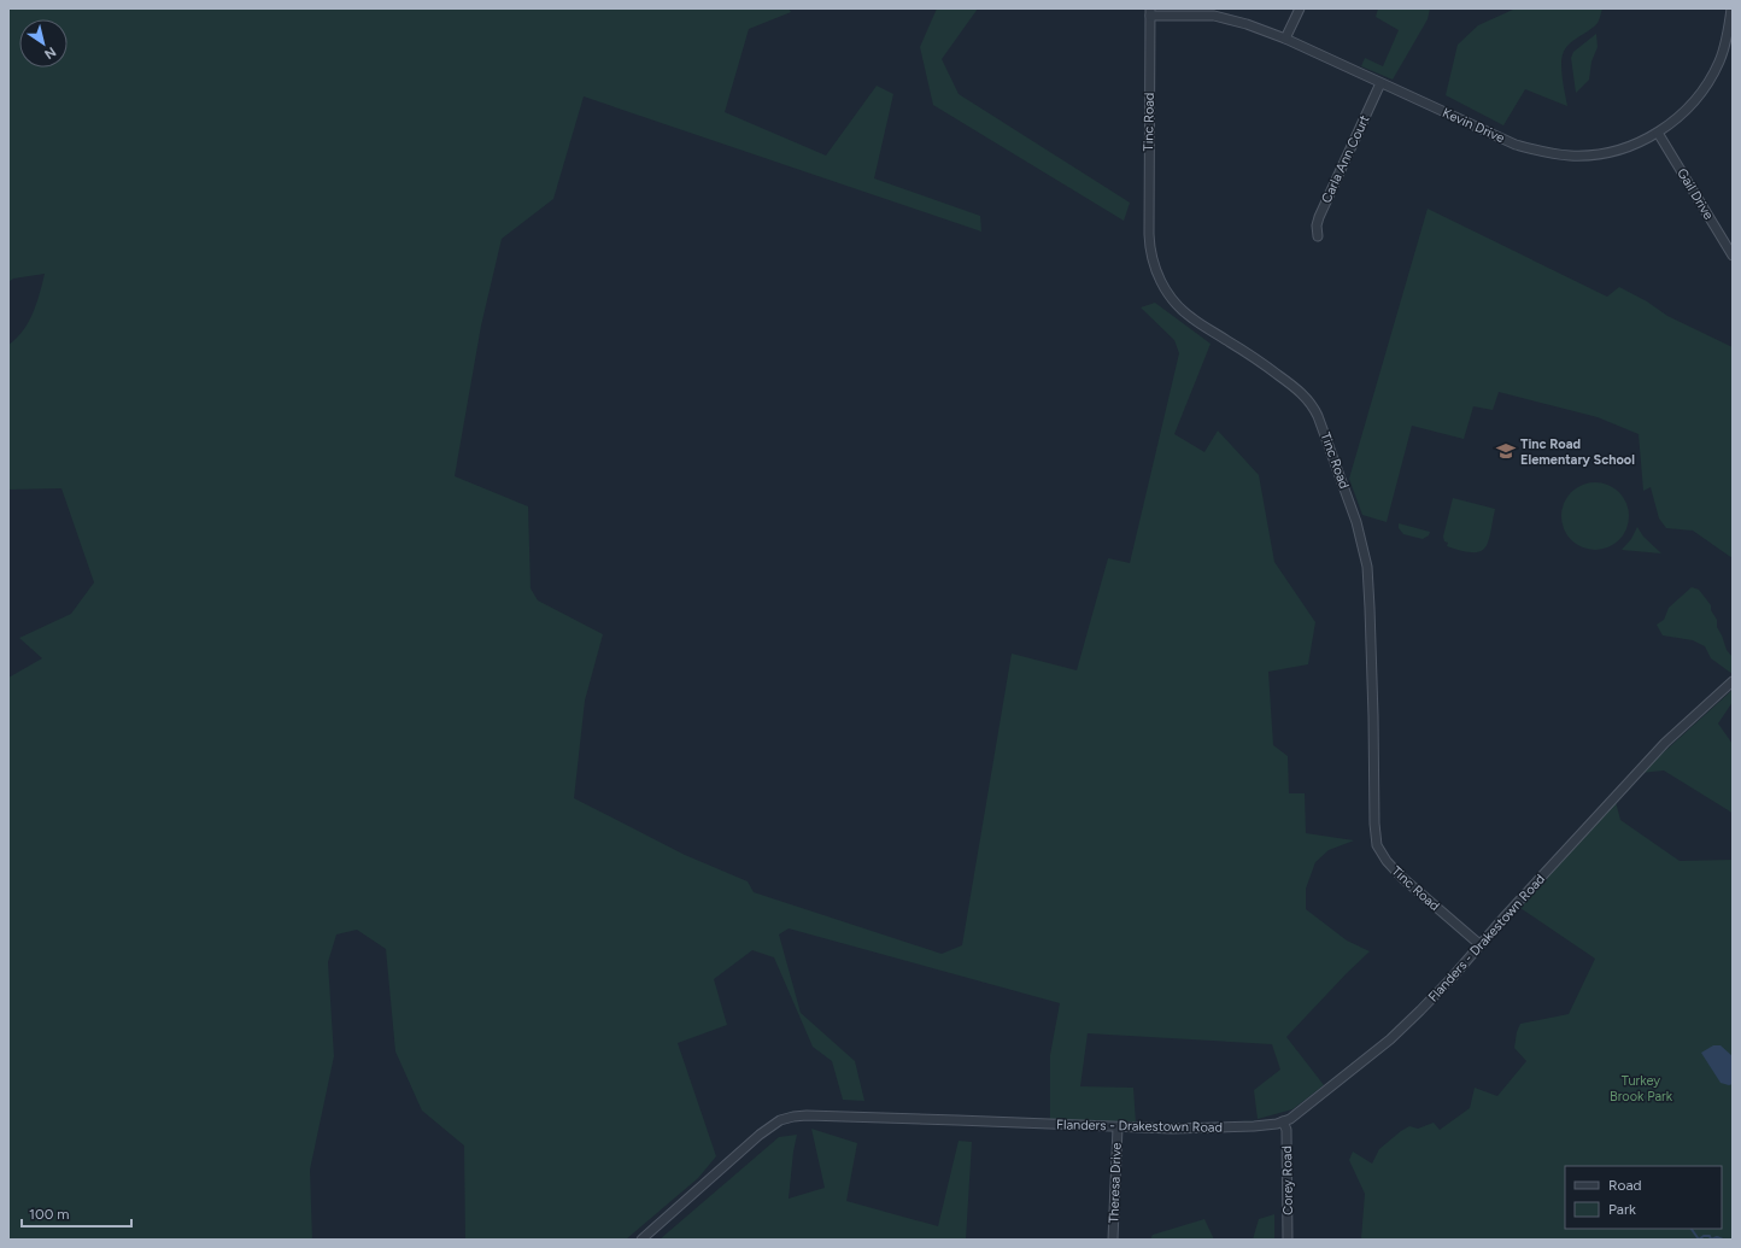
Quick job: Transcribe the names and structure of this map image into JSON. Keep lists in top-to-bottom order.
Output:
{
  "streets": {
    "street": [
      "Tinc Road",
      "Kevin Drive",
      "Carla Ann Court",
      "Gail Drive",
      "Flanders - Drakestown Road",
      "Corey Road",
      "Theresa Drive"
    ]
  },
  "crossings": [
    ["Tinc Road", "Kevin Drive"],
    ["Tinc Road", "Flanders - Drakestown Road"],
    ["Kevin Drive", "Carla Ann Court"],
    ["Kevin Drive", "Gail Drive"],
    ["Flanders - Drakestown Road", "Corey Road"],
    ["Flanders - Drakestown Road", "Theresa Drive"]
  ],
  "parks": ["Turkey Brook Park"],
  "places": {
    "school or university": ["Tinc Road Elementary School"]
  },
  "legend": ["Road", "Park"],
  "scale_bar": "100 m",
  "north": "bottom right"
}
